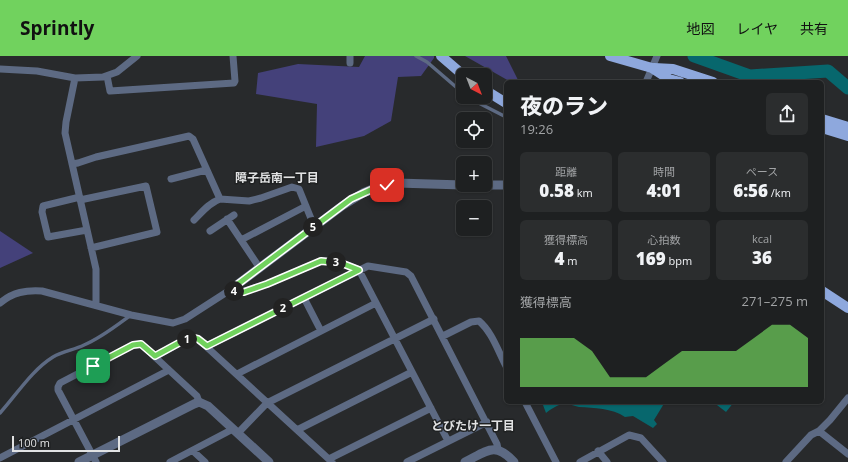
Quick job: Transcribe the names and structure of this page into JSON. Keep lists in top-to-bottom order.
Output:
{
  "districts": ["障子岳南一丁目", "とびたけ一丁目"],
  "scale_bar": "100 m",
  "north": "bottom right",
  "page": {
    "header": "Sprintly",
    "nav": ["地図", "レイヤ", "共有"],
    "map_buttons": ["+", "−"],
    "heading": ["夜のラン", "19:26"],
    "stats": [
      ["距離", "0.58 km"],
      ["時間", "4:01"],
      ["ペース", "6:56 /km"],
      ["獲得標高", "4 m"],
      ["心拍数", "169 bpm"],
      ["kcal", "36"]
    ],
    "pins": [
      "5",
      "3",
      "4",
      "2",
      "1"
    ],
    "chart": ["獲得標高", "271–275 m"],
    "scale": "100 m"
  }
}
